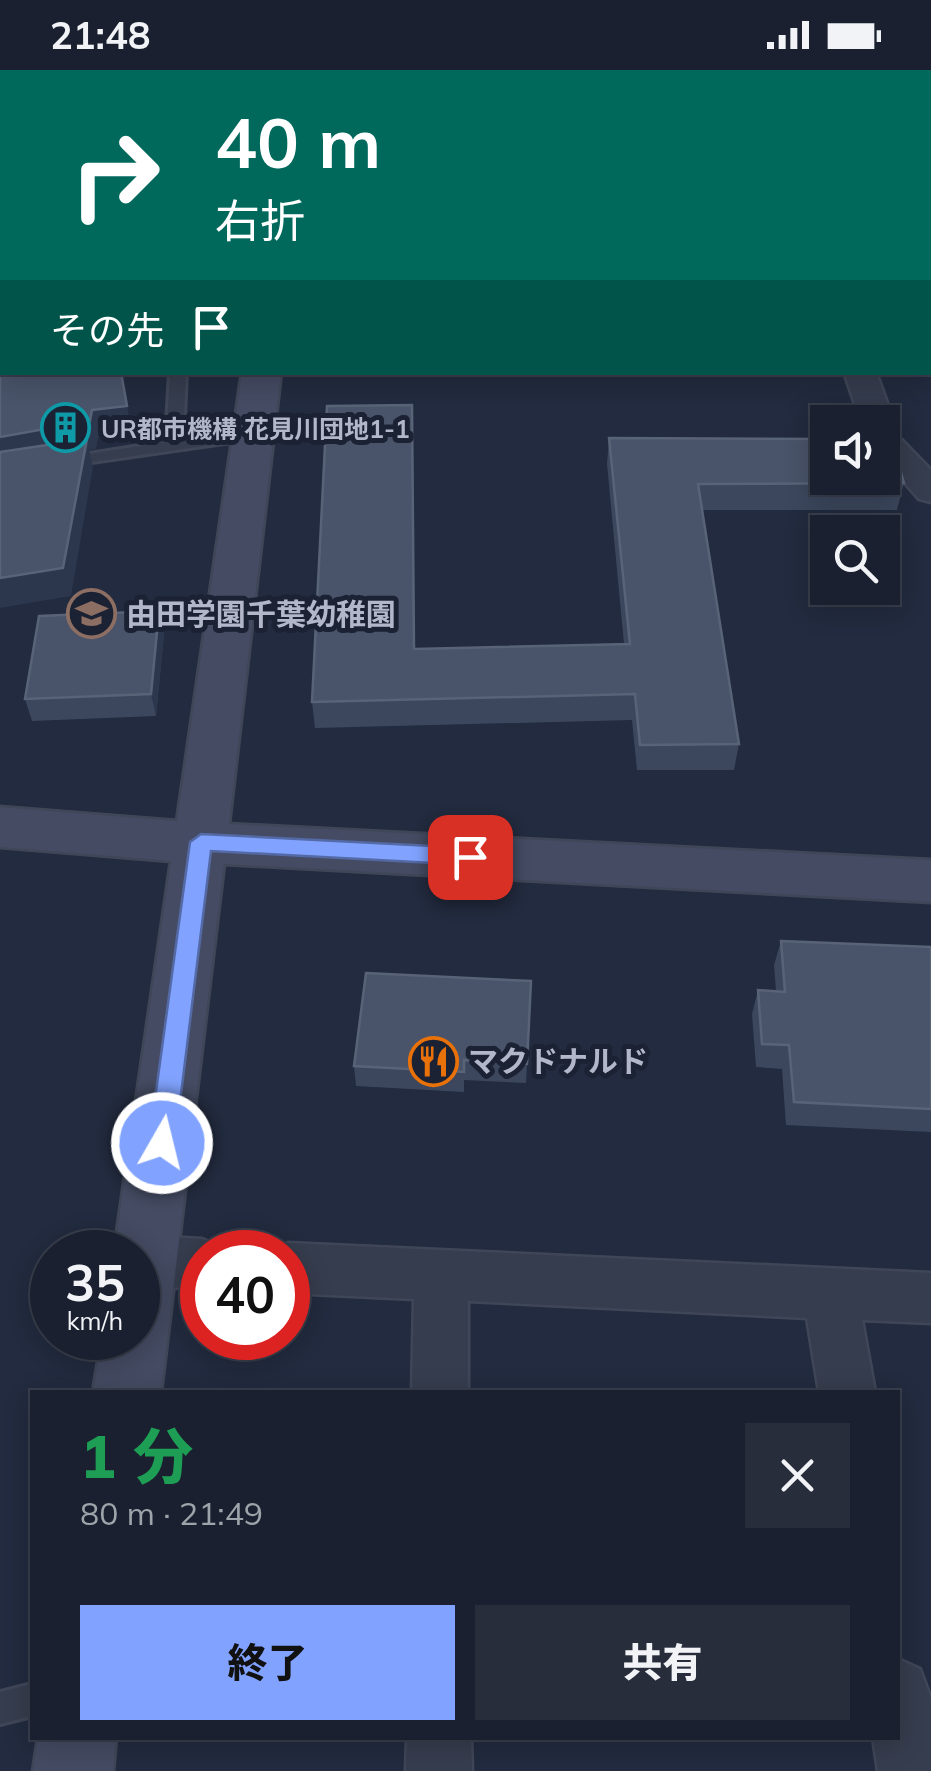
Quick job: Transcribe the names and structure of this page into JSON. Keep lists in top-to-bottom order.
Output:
{
  "places": {
    "building": ["UR都市機構 花見川団地1-1"],
    "school or university": ["由田学園千葉幼稚園"],
    "restaurant": ["マクドナルド"]
  },
  "page": {
    "status": "21:48",
    "turn": ["40 m", "右折"],
    "then": "その先",
    "speed": "35 km/h",
    "limit": "40",
    "heading": ["1 分", "80 m · 21:49"],
    "buttons": ["終了", "共有"]
  }
}
